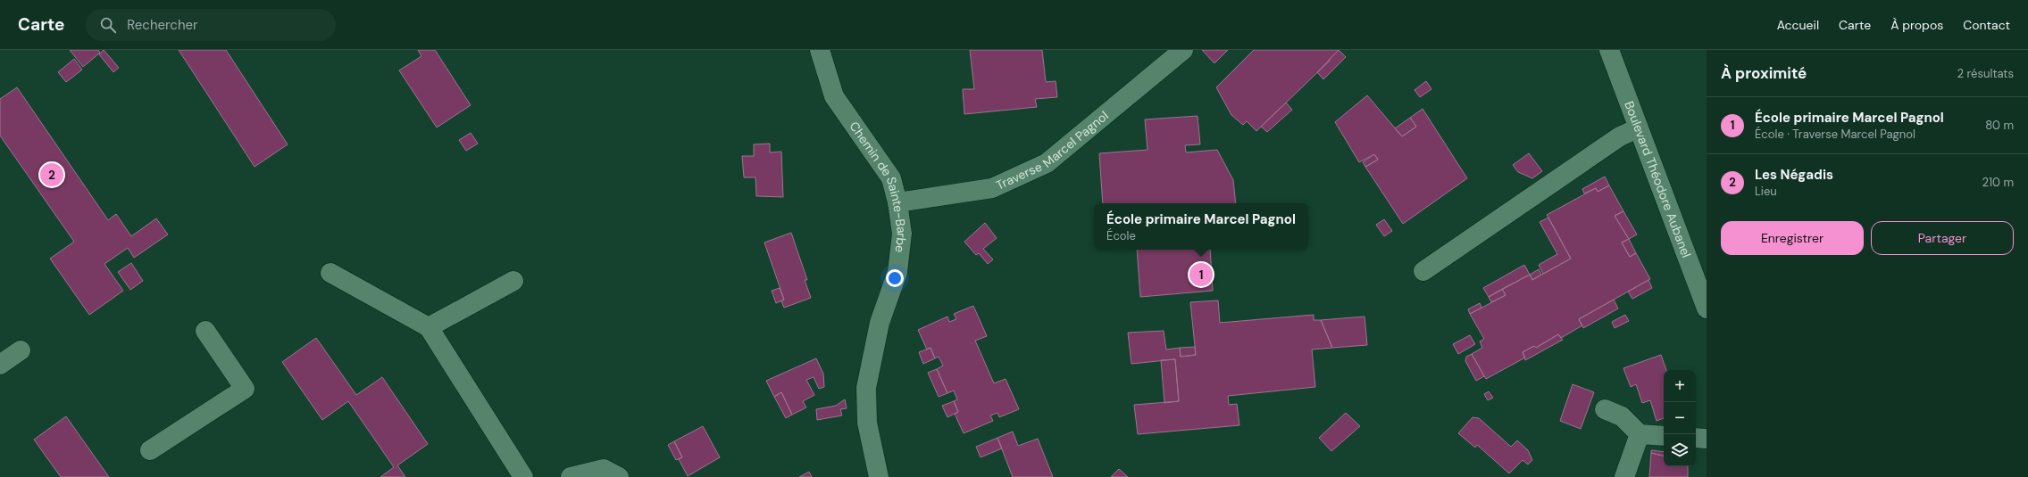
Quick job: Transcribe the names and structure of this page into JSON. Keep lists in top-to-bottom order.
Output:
{
  "streets": {
    "street": ["Traverse Marcel Pagnol", "Boulevard Théodore Aubanel", "Chemin de Sainte-Barbe"]
  },
  "crossings": [
    ["Traverse Marcel Pagnol", "Chemin de Sainte-Barbe"]
  ],
  "page": {
    "header": "Carte",
    "search": "Rechercher",
    "nav": [
      "Accueil",
      "Carte",
      "À propos",
      "Contact"
    ],
    "heading": ["À proximité", "2 résultats"],
    "list": [
      {
        "mark": "1",
        "name": "École primaire Marcel Pagnol",
        "note": "École · Traverse Marcel Pagnol",
        "value": "80 m"
      },
      {
        "mark": "2",
        "name": "Les Négadis",
        "note": "Lieu",
        "value": "210 m"
      }
    ],
    "pins": ["2", "1"],
    "popup": ["École primaire Marcel Pagnol", "École"],
    "buttons": ["Enregistrer", "Partager"],
    "map_buttons": ["+", "−"]
  }
}
